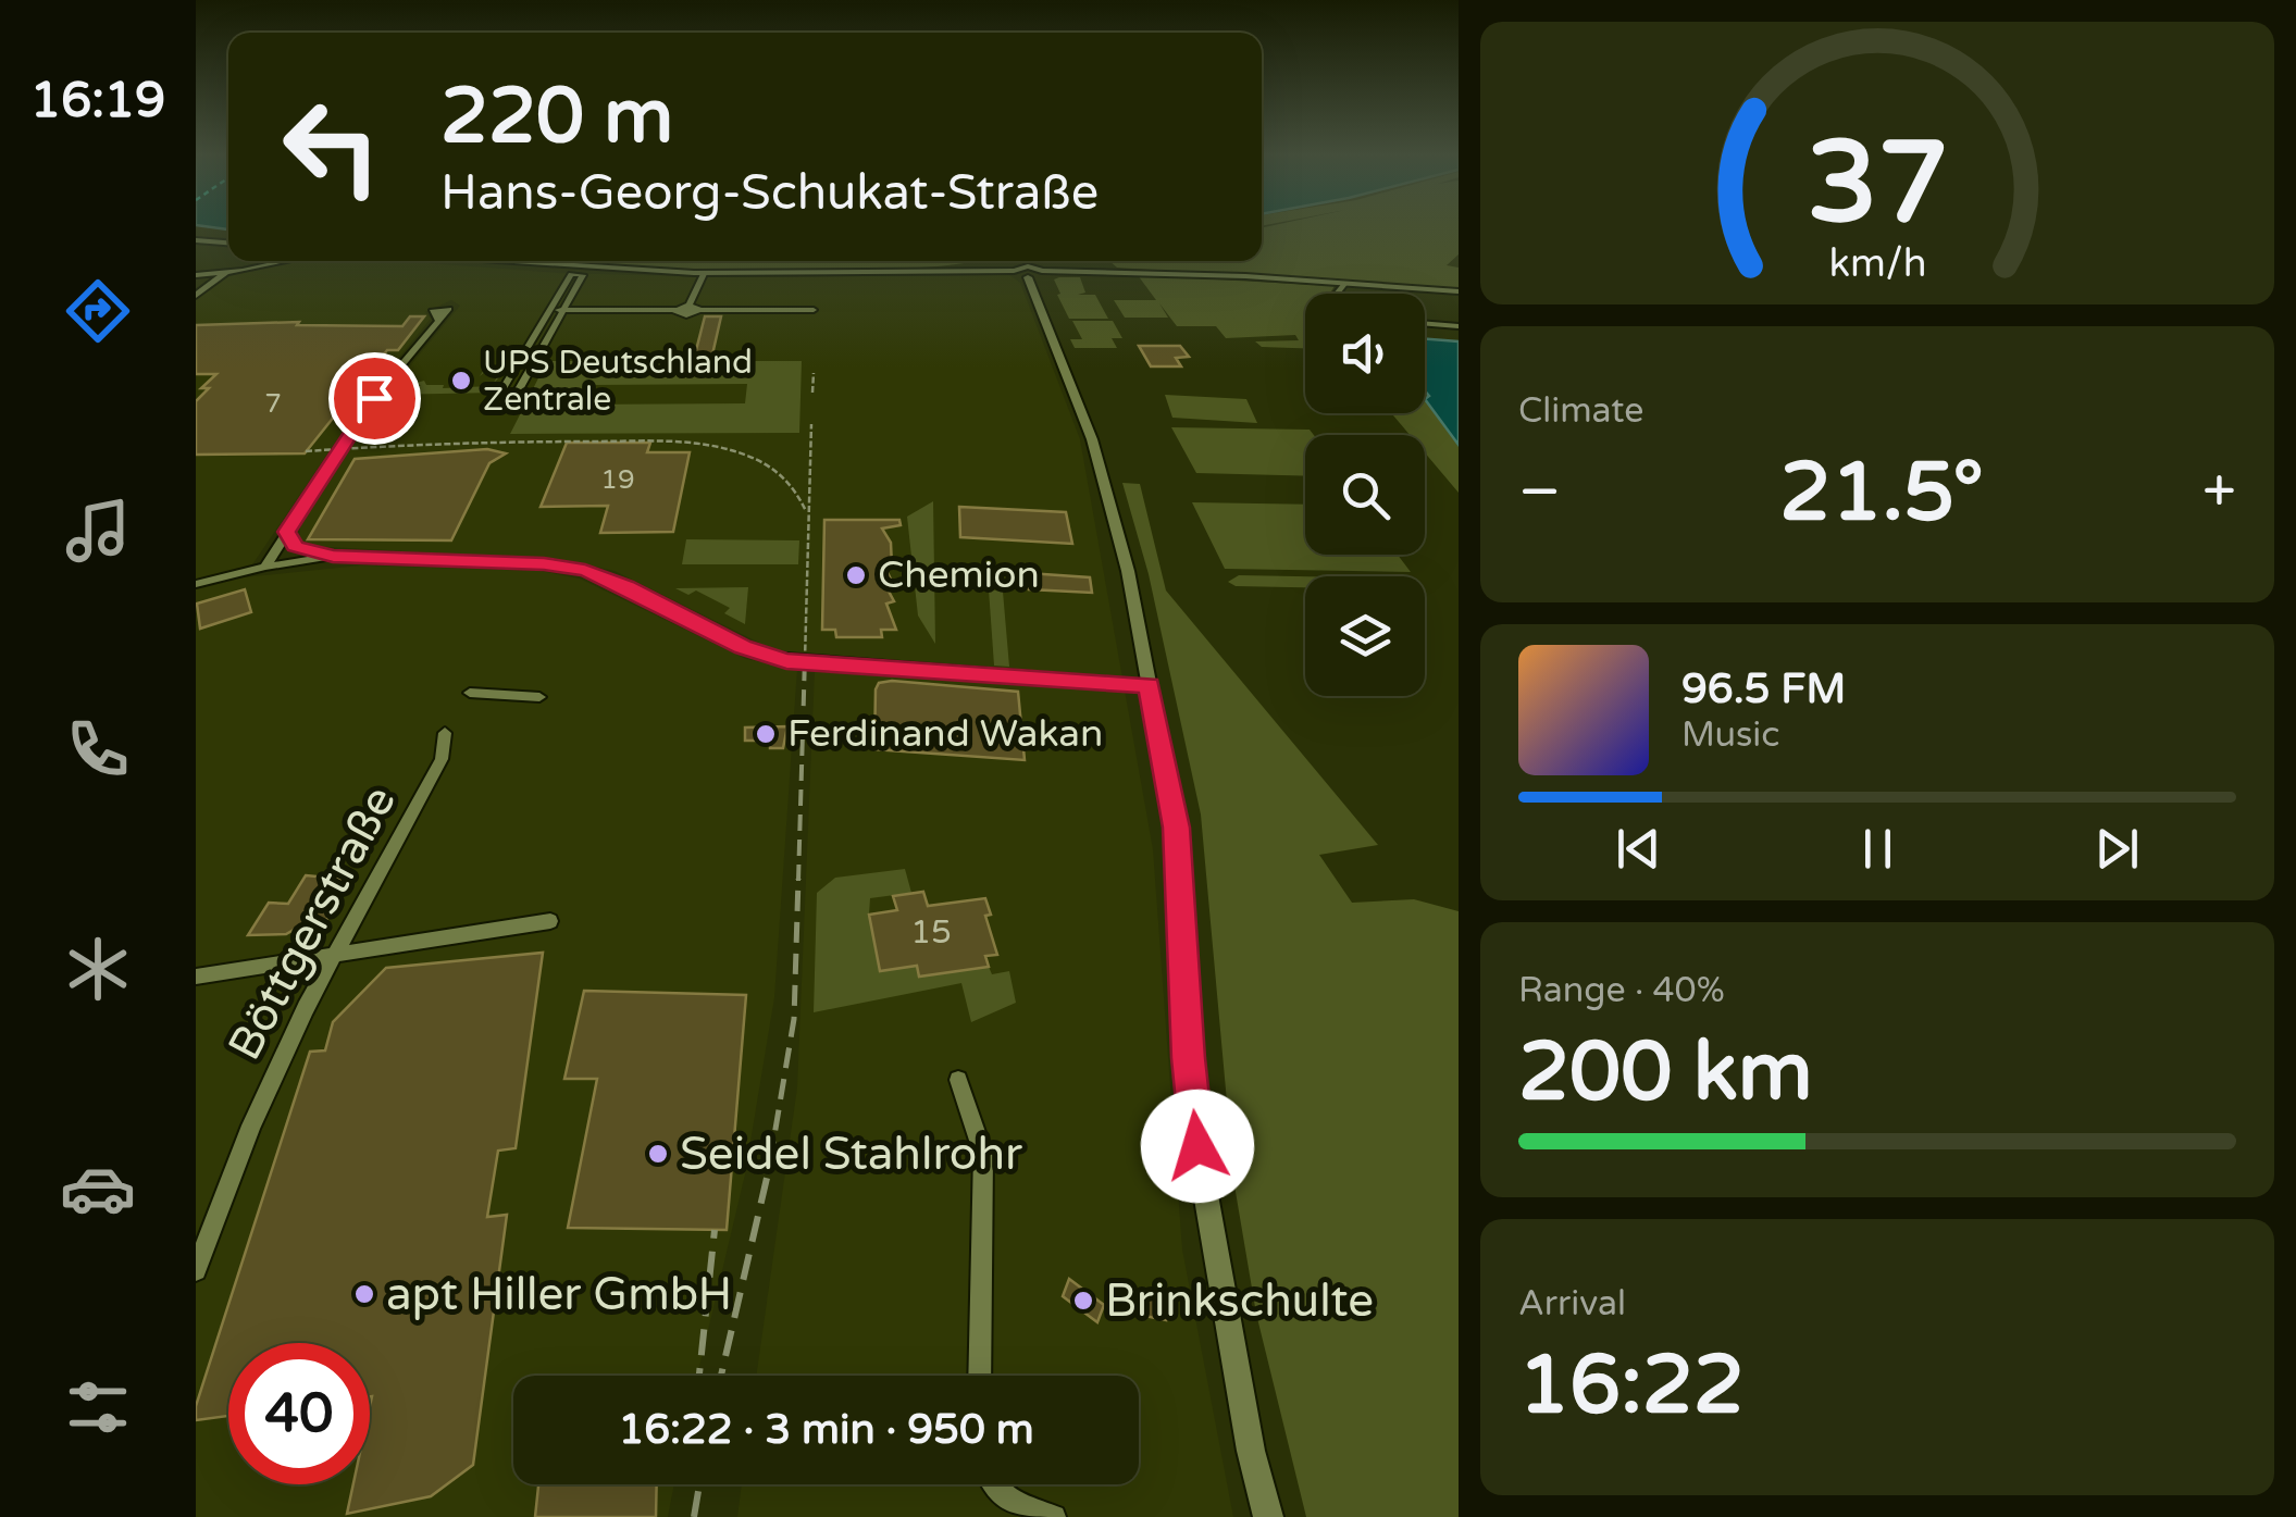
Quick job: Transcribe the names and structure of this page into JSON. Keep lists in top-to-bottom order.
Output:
{
  "streets": {
    "street": ["Böttgerstraße"]
  },
  "places": [
    "UPS Deutschland Zentrale",
    "Chemion",
    "Ferdinand Wakan",
    "Seidel Stahlrohr",
    "apt Hiller GmbH",
    "Brinkschulte"
  ],
  "house_numbers": ["7", "19", "15"],
  "page": {
    "tabs": "16:19",
    "turn": ["220 m", "Hans-Georg-Schukat-Straße"],
    "tile": [
      "Climate",
      ["Range · 40%", "200 km"],
      ["Arrival", "16:22"]
    ],
    "heat": ["−", "21.5°", "+"],
    "song": ["96.5 FM", "Music"],
    "limit": "40",
    "trip": "16:22 · 3 min · 950 m",
    "gauge": ["37", "km/h"]
  }
}
